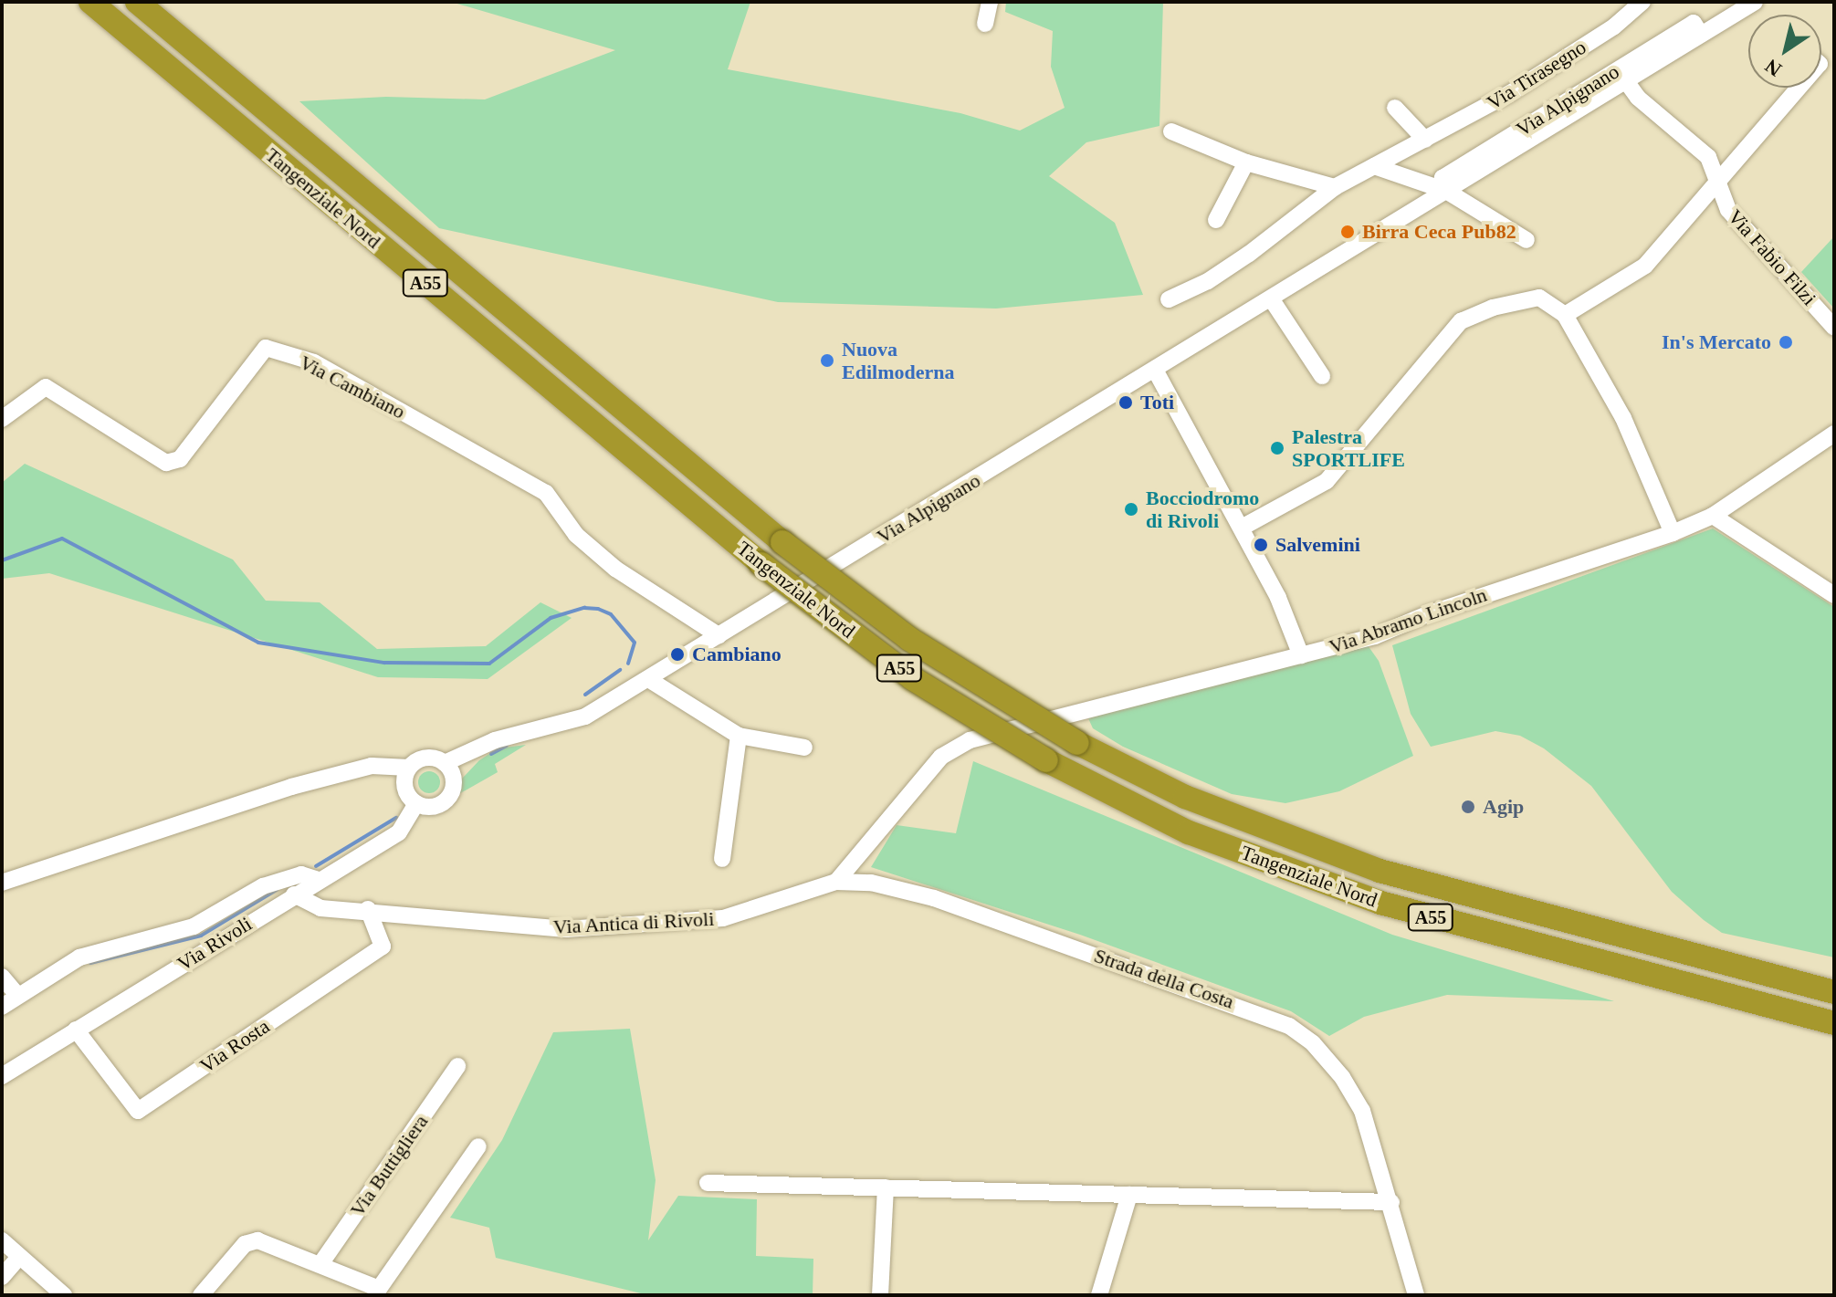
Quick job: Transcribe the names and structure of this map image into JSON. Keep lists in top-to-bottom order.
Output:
{
  "streets": {
    "highway": ["Tangenziale Nord", "A55"],
    "street": [
      "Via Tirasegno",
      "Via Alpignano",
      "Via Fabio Filzi",
      "Via Cambiano",
      "Via Abramo Lincoln",
      "Via Antica di Rivoli",
      "Via Rivoli",
      "Strada della Costa",
      "Via Rosta",
      "Via Buttigliera"
    ]
  },
  "crossings": [
    ["Via Alpignano", "Via Fabio Filzi"],
    ["Via Alpignano", "Via Cambiano"],
    ["Via Alpignano", "Via Rivoli"],
    ["Via Abramo Lincoln", "Via Antica di Rivoli"],
    ["Via Abramo Lincoln", "Strada della Costa"],
    ["Via Antica di Rivoli", "Via Rivoli"],
    ["Via Antica di Rivoli", "Strada della Costa"],
    ["Via Antica di Rivoli", "Via Rosta"],
    ["Via Rivoli", "Via Rosta"]
  ],
  "places": [
    "Birra Ceca Pub82",
    "In's Mercato",
    "Nuova Edilmoderna",
    "Toti",
    "Palestra SPORTLIFE",
    "Bocciodromo di Rivoli",
    "Salvemini",
    "Cambiano",
    "Agip"
  ],
  "north": "bottom left"
}
